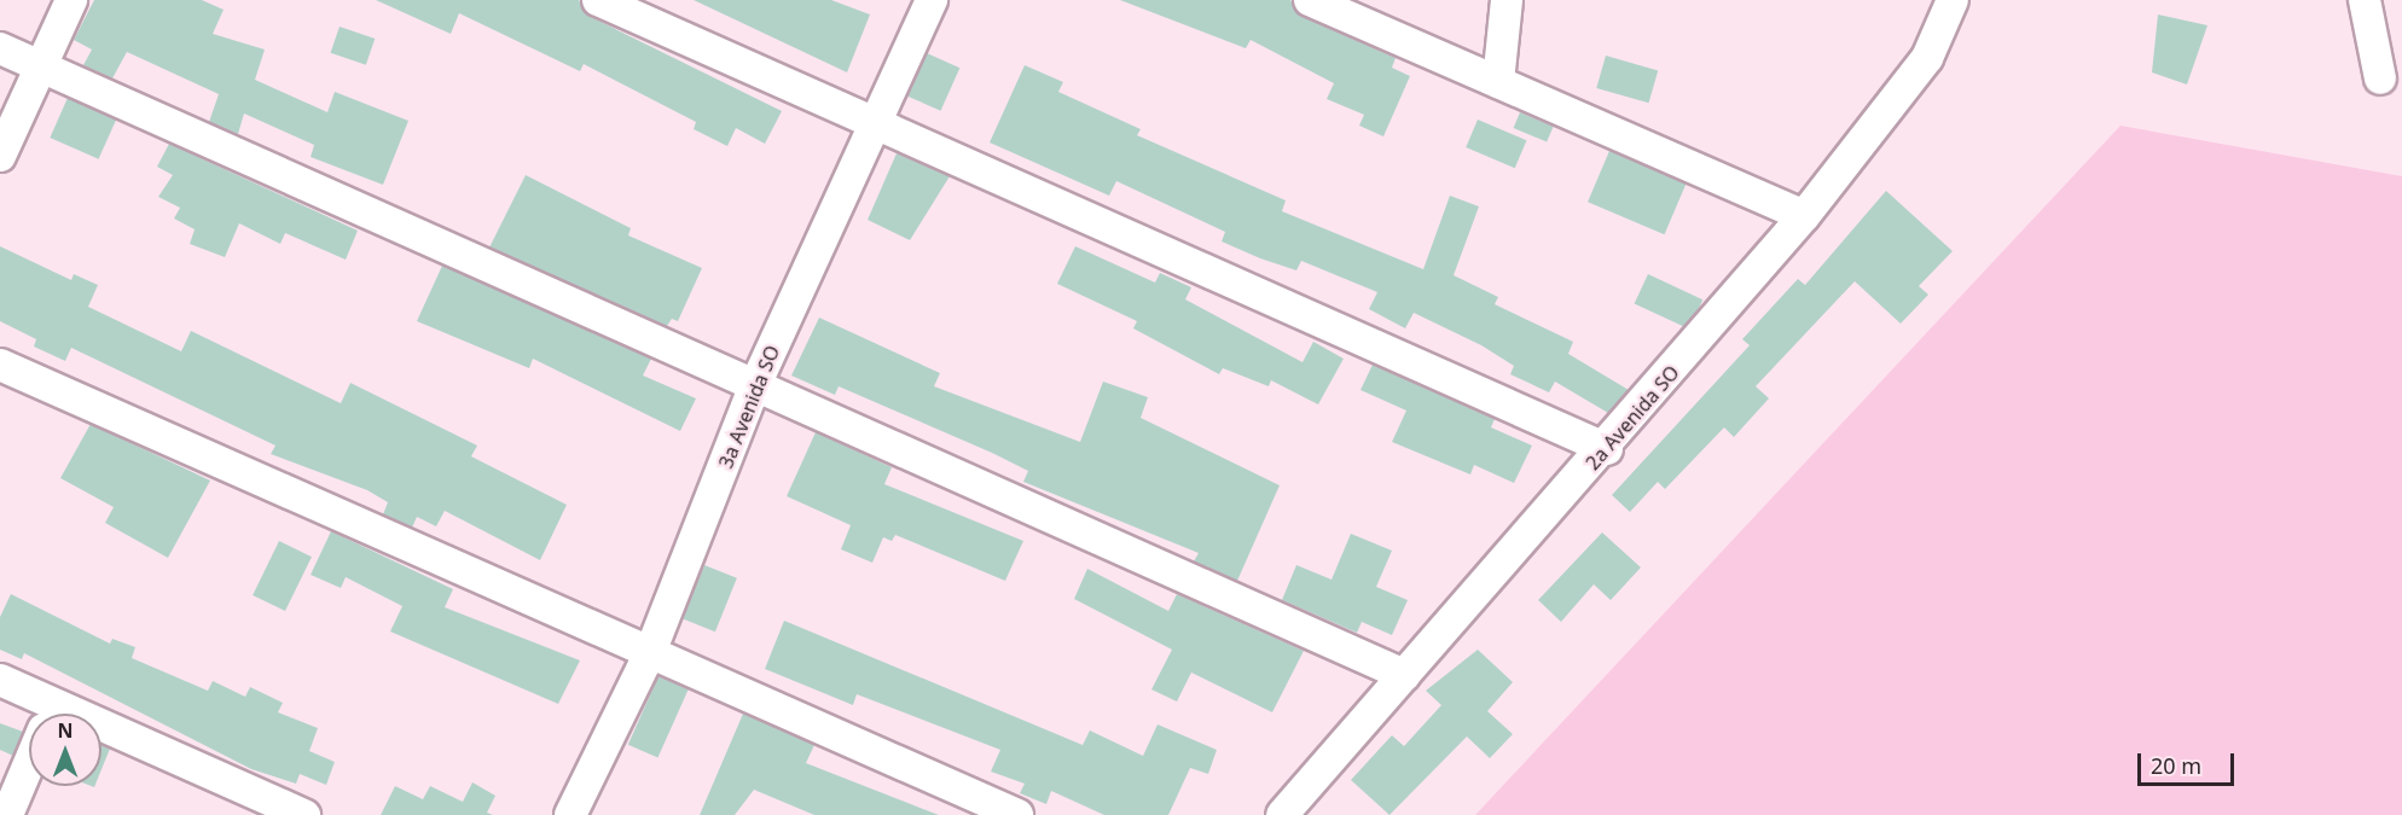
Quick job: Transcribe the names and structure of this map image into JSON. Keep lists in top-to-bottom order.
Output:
{
  "streets": {
    "street": ["3a Avenida SO", "2a Avenida SO"]
  },
  "scale_bar": "20 m",
  "north": "top"
}
